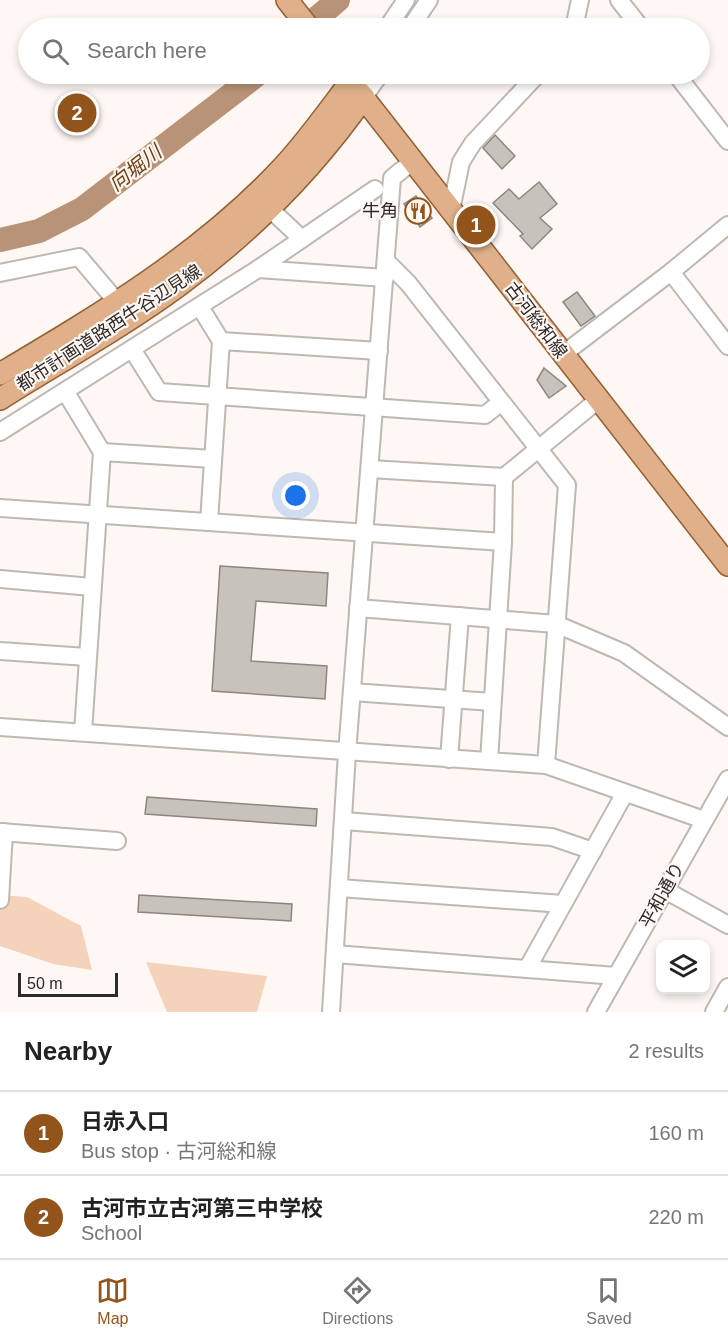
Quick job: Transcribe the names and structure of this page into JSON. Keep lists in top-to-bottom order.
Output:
{
  "streets": {
    "main road": ["古河総和線", "都市計画道路西牛谷辺見線"],
    "street": ["平和通り"]
  },
  "water": ["向堀川"],
  "places": {
    "restaurant": ["牛角"]
  },
  "scale_bar": "50 m",
  "page": {
    "search": "Search here",
    "pins": ["2", "1"],
    "scale": "50 m",
    "heading": ["Nearby", "2 results"],
    "list": [
      {
        "mark": "1",
        "name": "日赤入口",
        "note": "Bus stop · 古河総和線",
        "value": "160 m"
      },
      {
        "mark": "2",
        "name": "古河市立古河第三中学校",
        "note": "School",
        "value": "220 m"
      }
    ],
    "nav": ["Map", "Directions", "Saved"]
  }
}
